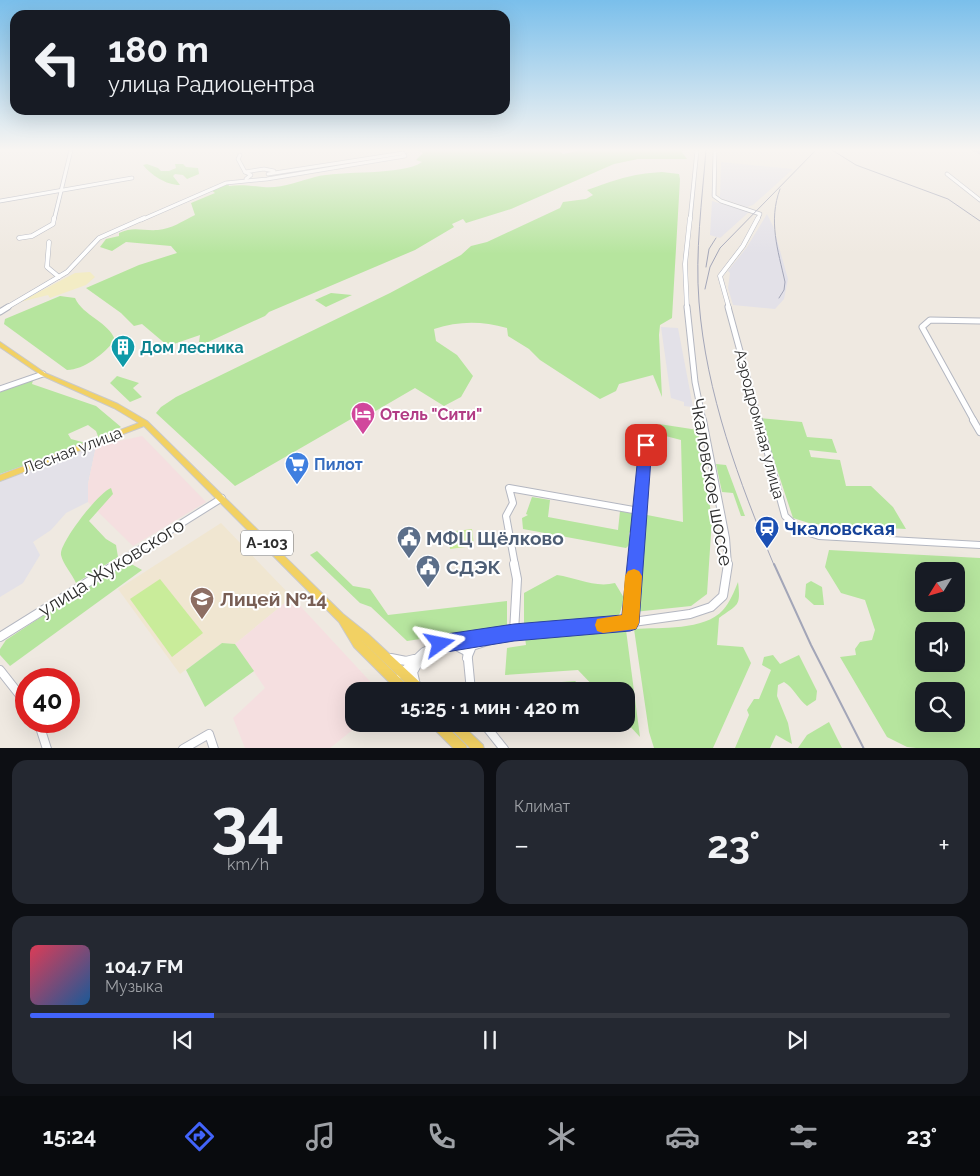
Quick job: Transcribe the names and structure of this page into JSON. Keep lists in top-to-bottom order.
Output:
{
  "streets": {
    "main road": ["Лесная улица", "А-103"],
    "street": ["Аэродромная улица", "Чкаловское шоссе", "улица Жуковского"]
  },
  "crossings": [
    ["Лесная улица", "А-103"],
    ["Чкаловское шоссе", "А-103"],
    ["А-103", "улица Жуковского"]
  ],
  "places": {
    "building": ["Дом лесника"],
    "hotel": ["Отель \"Сити\""],
    "supermarket": ["Пилот"],
    "station": ["Чкаловская"],
    "public building": ["МФЦ Щёлково", "СДЭК"],
    "school or university": ["Лицей №14"]
  },
  "north": "bottom left",
  "page": {
    "turn": ["180 m", "улица Радиоцентра"],
    "limit": "40",
    "trip": "15:25 · 1 мин · 420 m",
    "tile": [
      ["34", "km/h"],
      "Климат"
    ],
    "heat": ["−", "23°", "+"],
    "song": ["104.7 FM", "Музыка"],
    "tabs": ["15:24", "23°"]
  }
}
